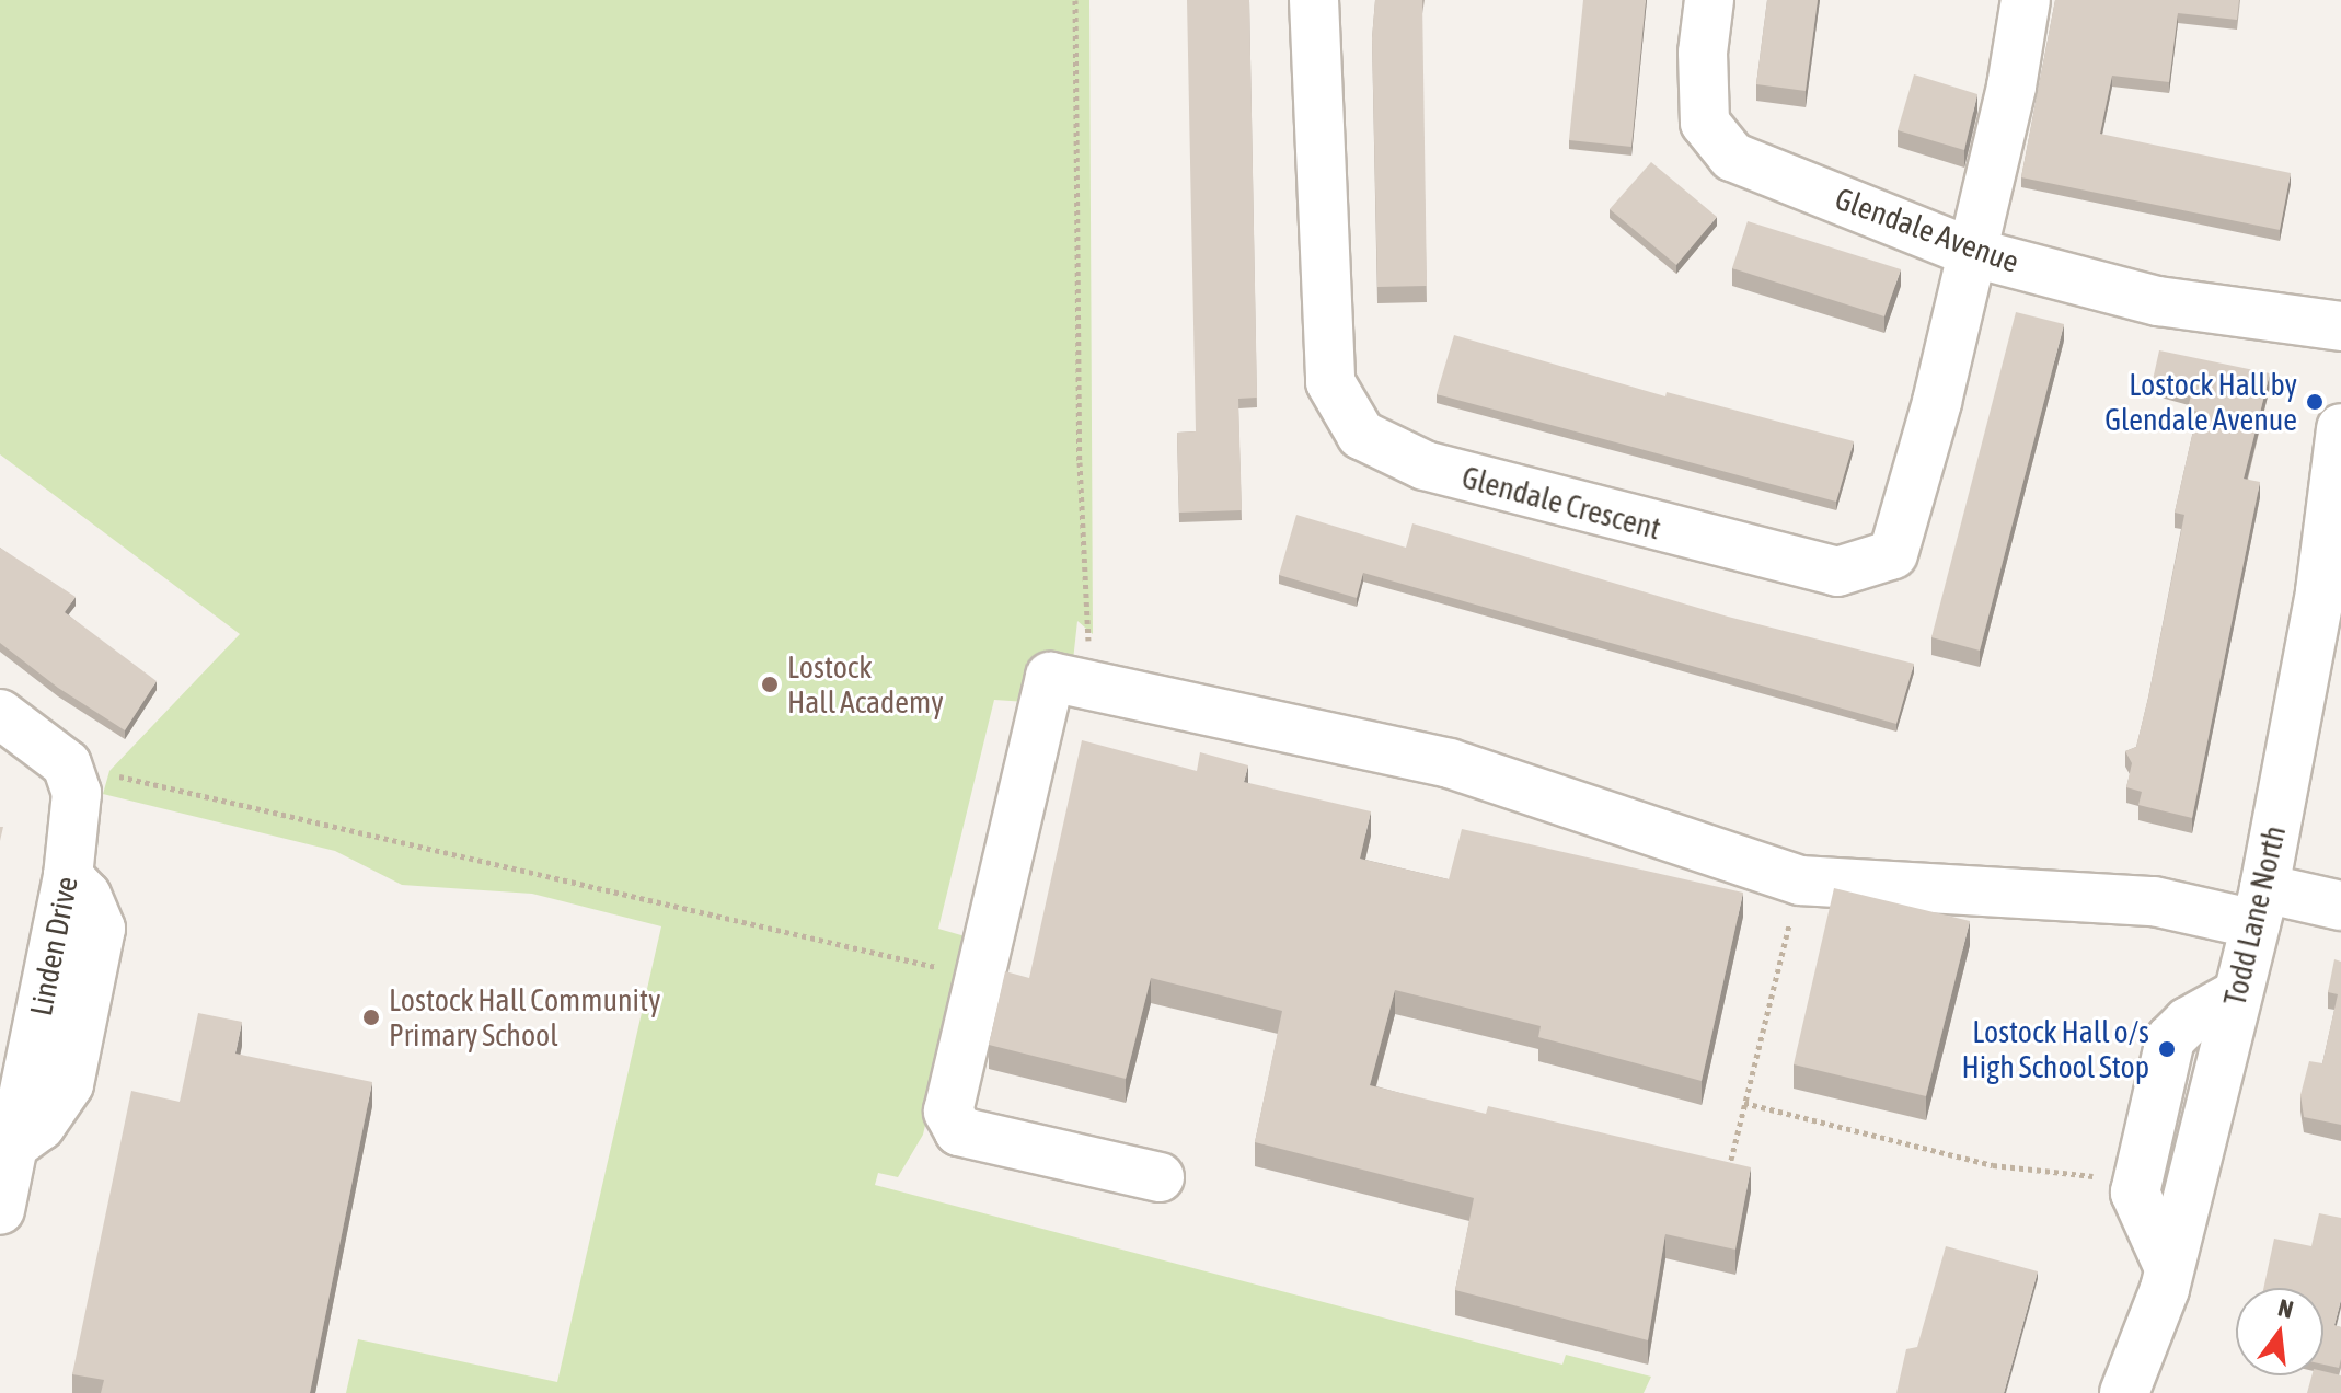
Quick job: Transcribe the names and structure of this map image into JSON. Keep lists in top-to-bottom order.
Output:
{
  "streets": {
    "street": [
      "Glendale Avenue",
      "Glendale Crescent",
      "Todd Lane North",
      "Linden Drive"
    ]
  },
  "crossings": [
    ["Glendale Avenue", "Glendale Crescent"]
  ],
  "places": [
    "Lostock Hall by Glendale Avenue",
    "Lostock Hall Academy",
    "Lostock Hall Community Primary School",
    "Lostock Hall o/s High School Stop"
  ],
  "north": "top"
}
